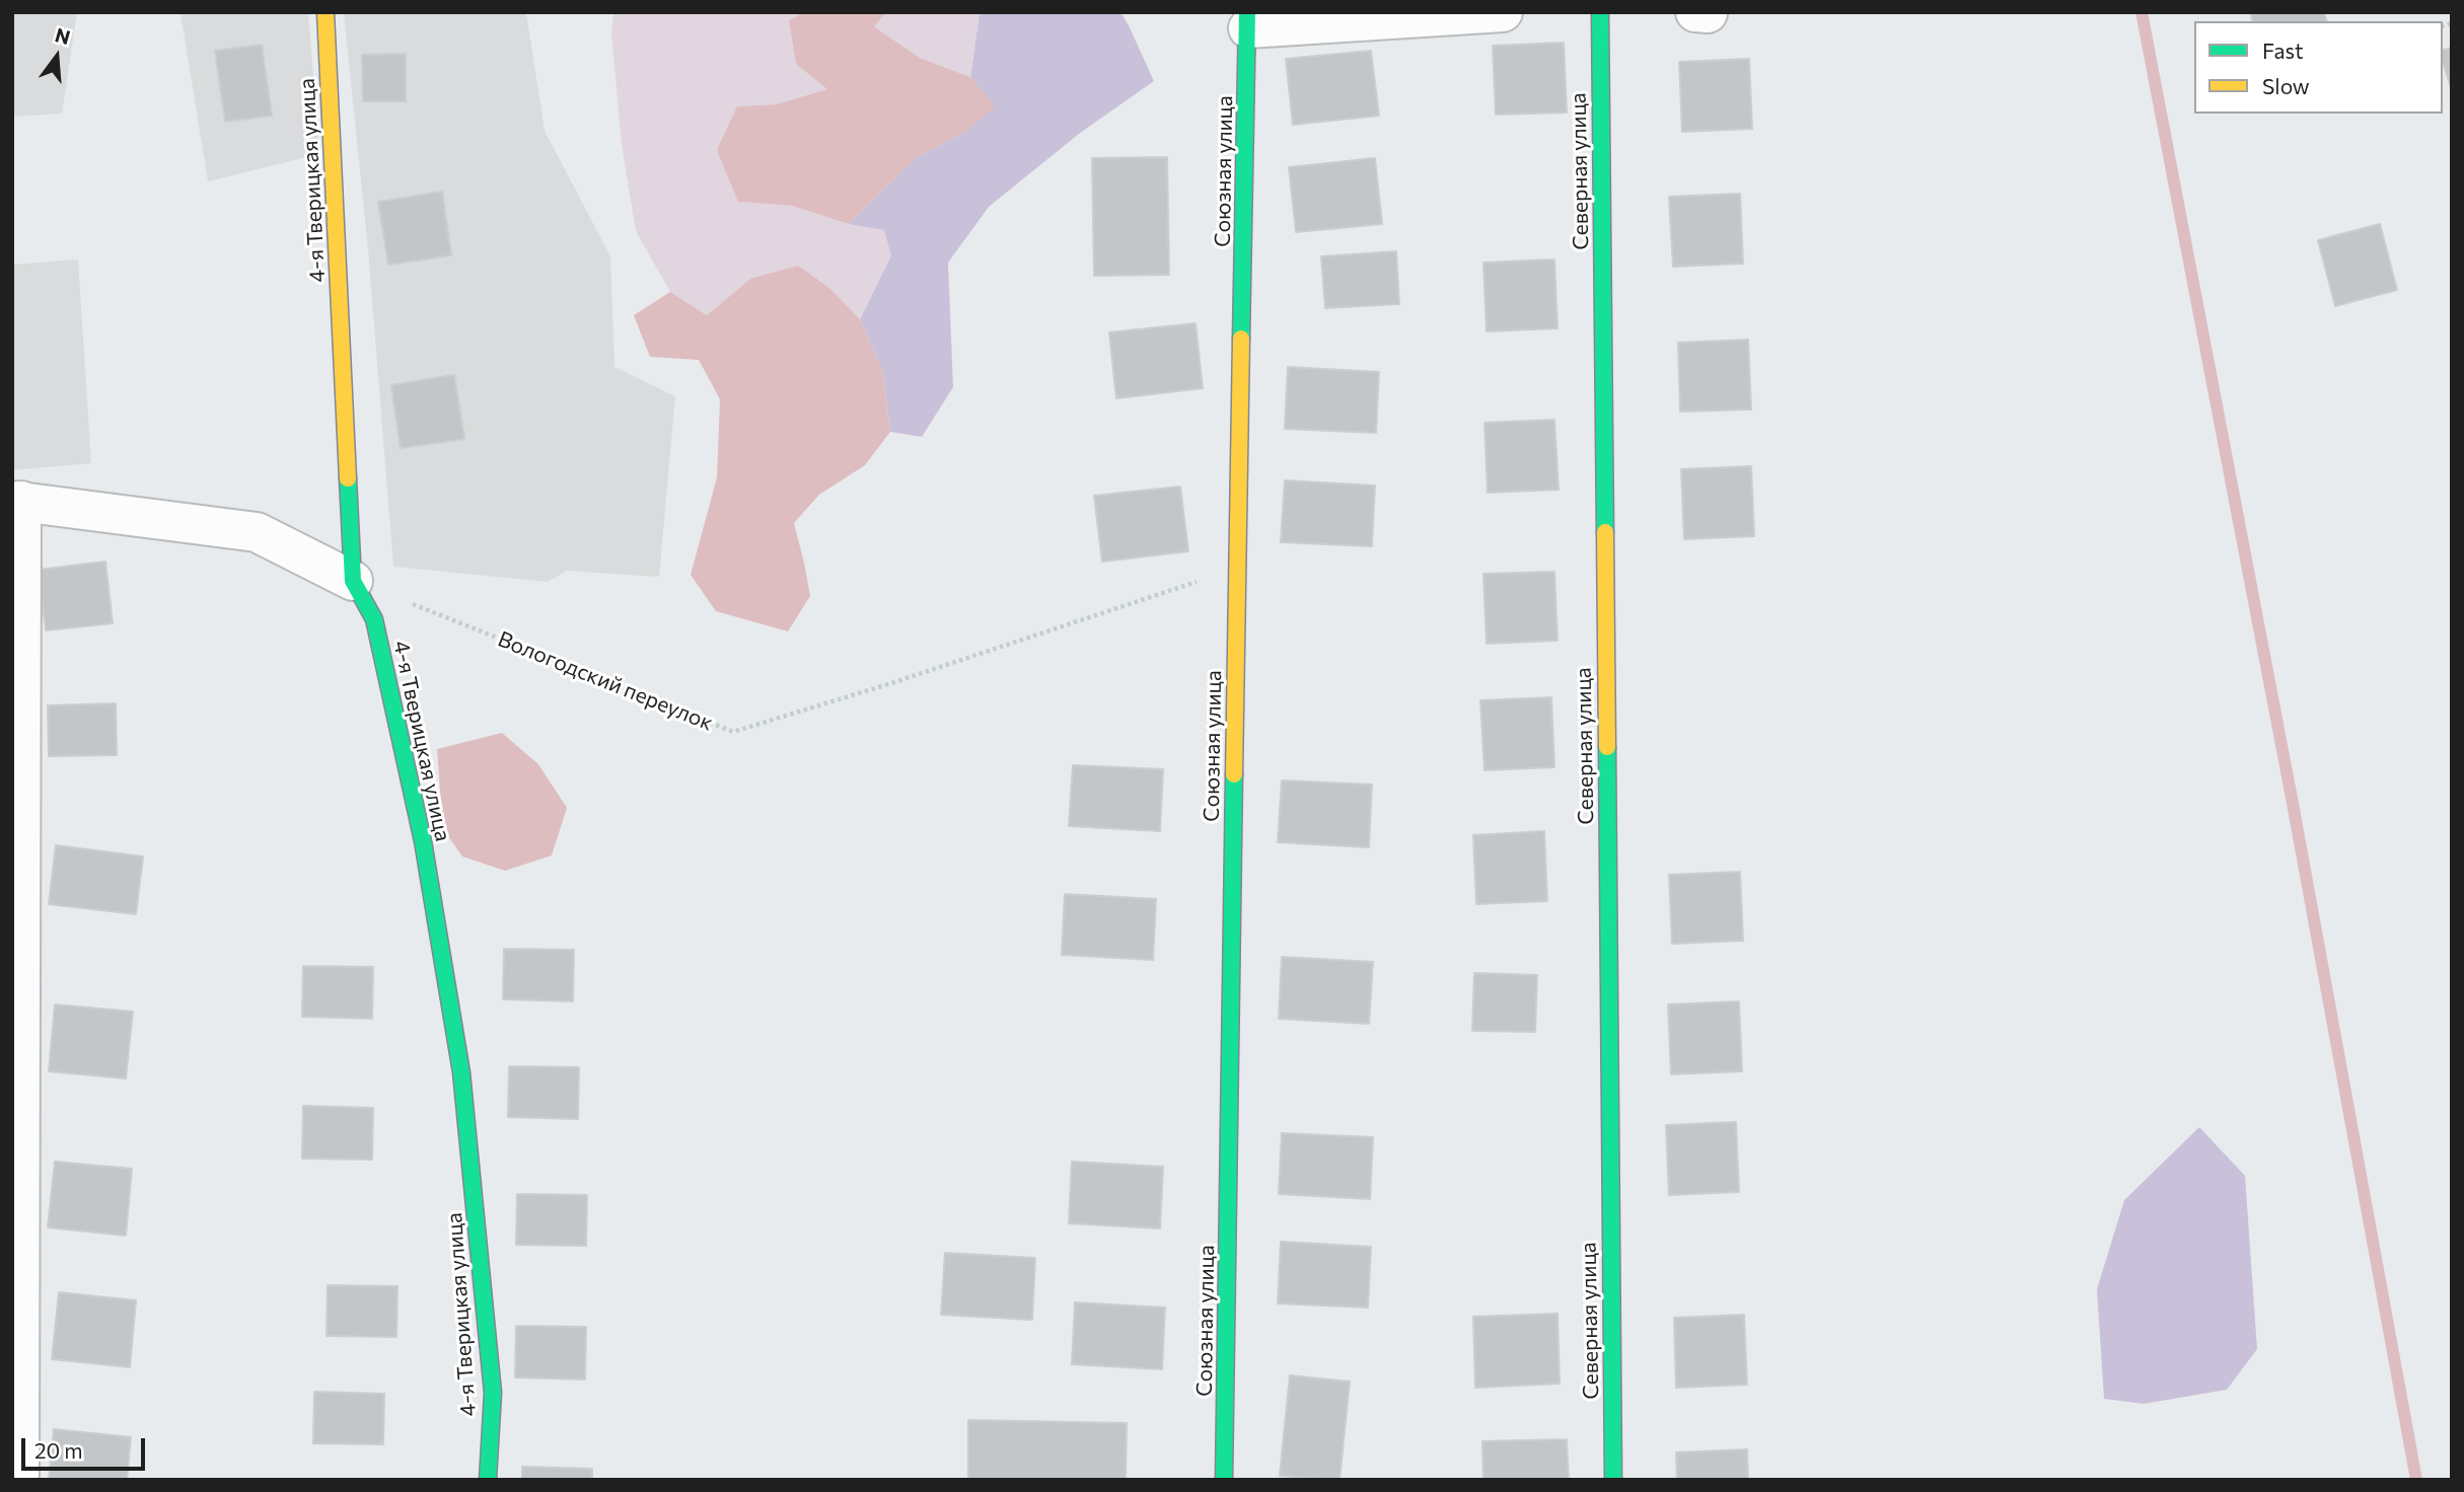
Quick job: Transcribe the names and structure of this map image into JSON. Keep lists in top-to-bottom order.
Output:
{
  "streets": {
    "street": ["Союзная улица", "Северная улица", "4-я Тверицкая улица"],
    "path": ["Вологодский переулок"]
  },
  "crossings": [
    ["Союзная улица", "Вологодский переулок"],
    ["4-я Тверицкая улица", "Вологодский переулок"]
  ],
  "legend": ["Fast", "Slow"],
  "scale_bar": "20 m",
  "north": "top"
}
